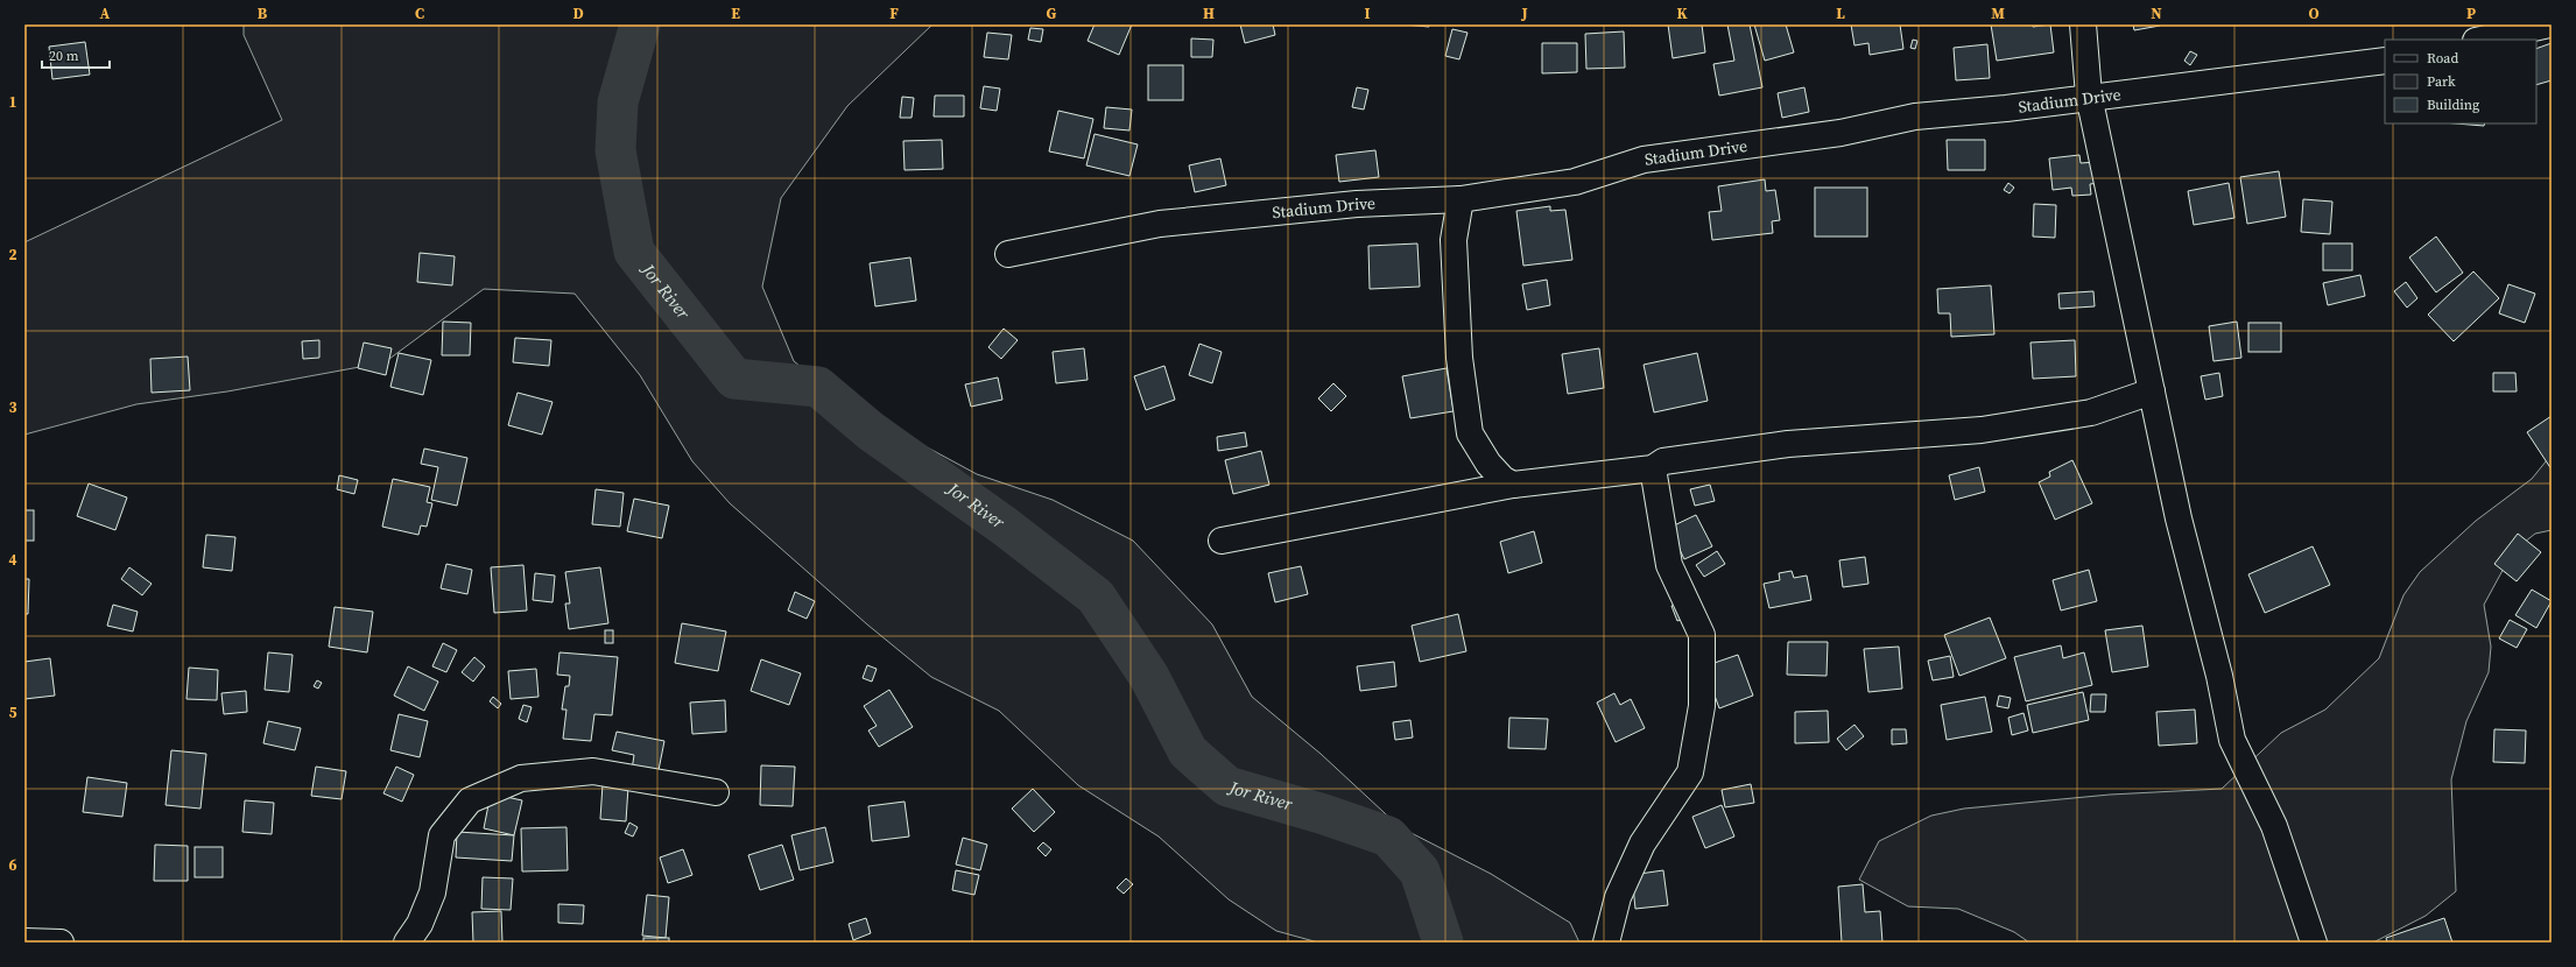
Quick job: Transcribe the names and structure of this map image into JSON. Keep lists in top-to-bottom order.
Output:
{
  "streets": {
    "street": ["Stadium Drive"]
  },
  "water": ["Jor River"],
  "legend": ["Road", "Park", "Building"],
  "scale_bar": "20 m",
  "grid": {
    "columns": [
      "A",
      "B",
      "C",
      "D",
      "E",
      "F",
      "G",
      "H",
      "I",
      "J",
      "K",
      "L",
      "M",
      "N",
      "O",
      "P"
    ],
    "rows": [
      "1",
      "2",
      "3",
      "4",
      "5",
      "6"
    ]
  }
}
